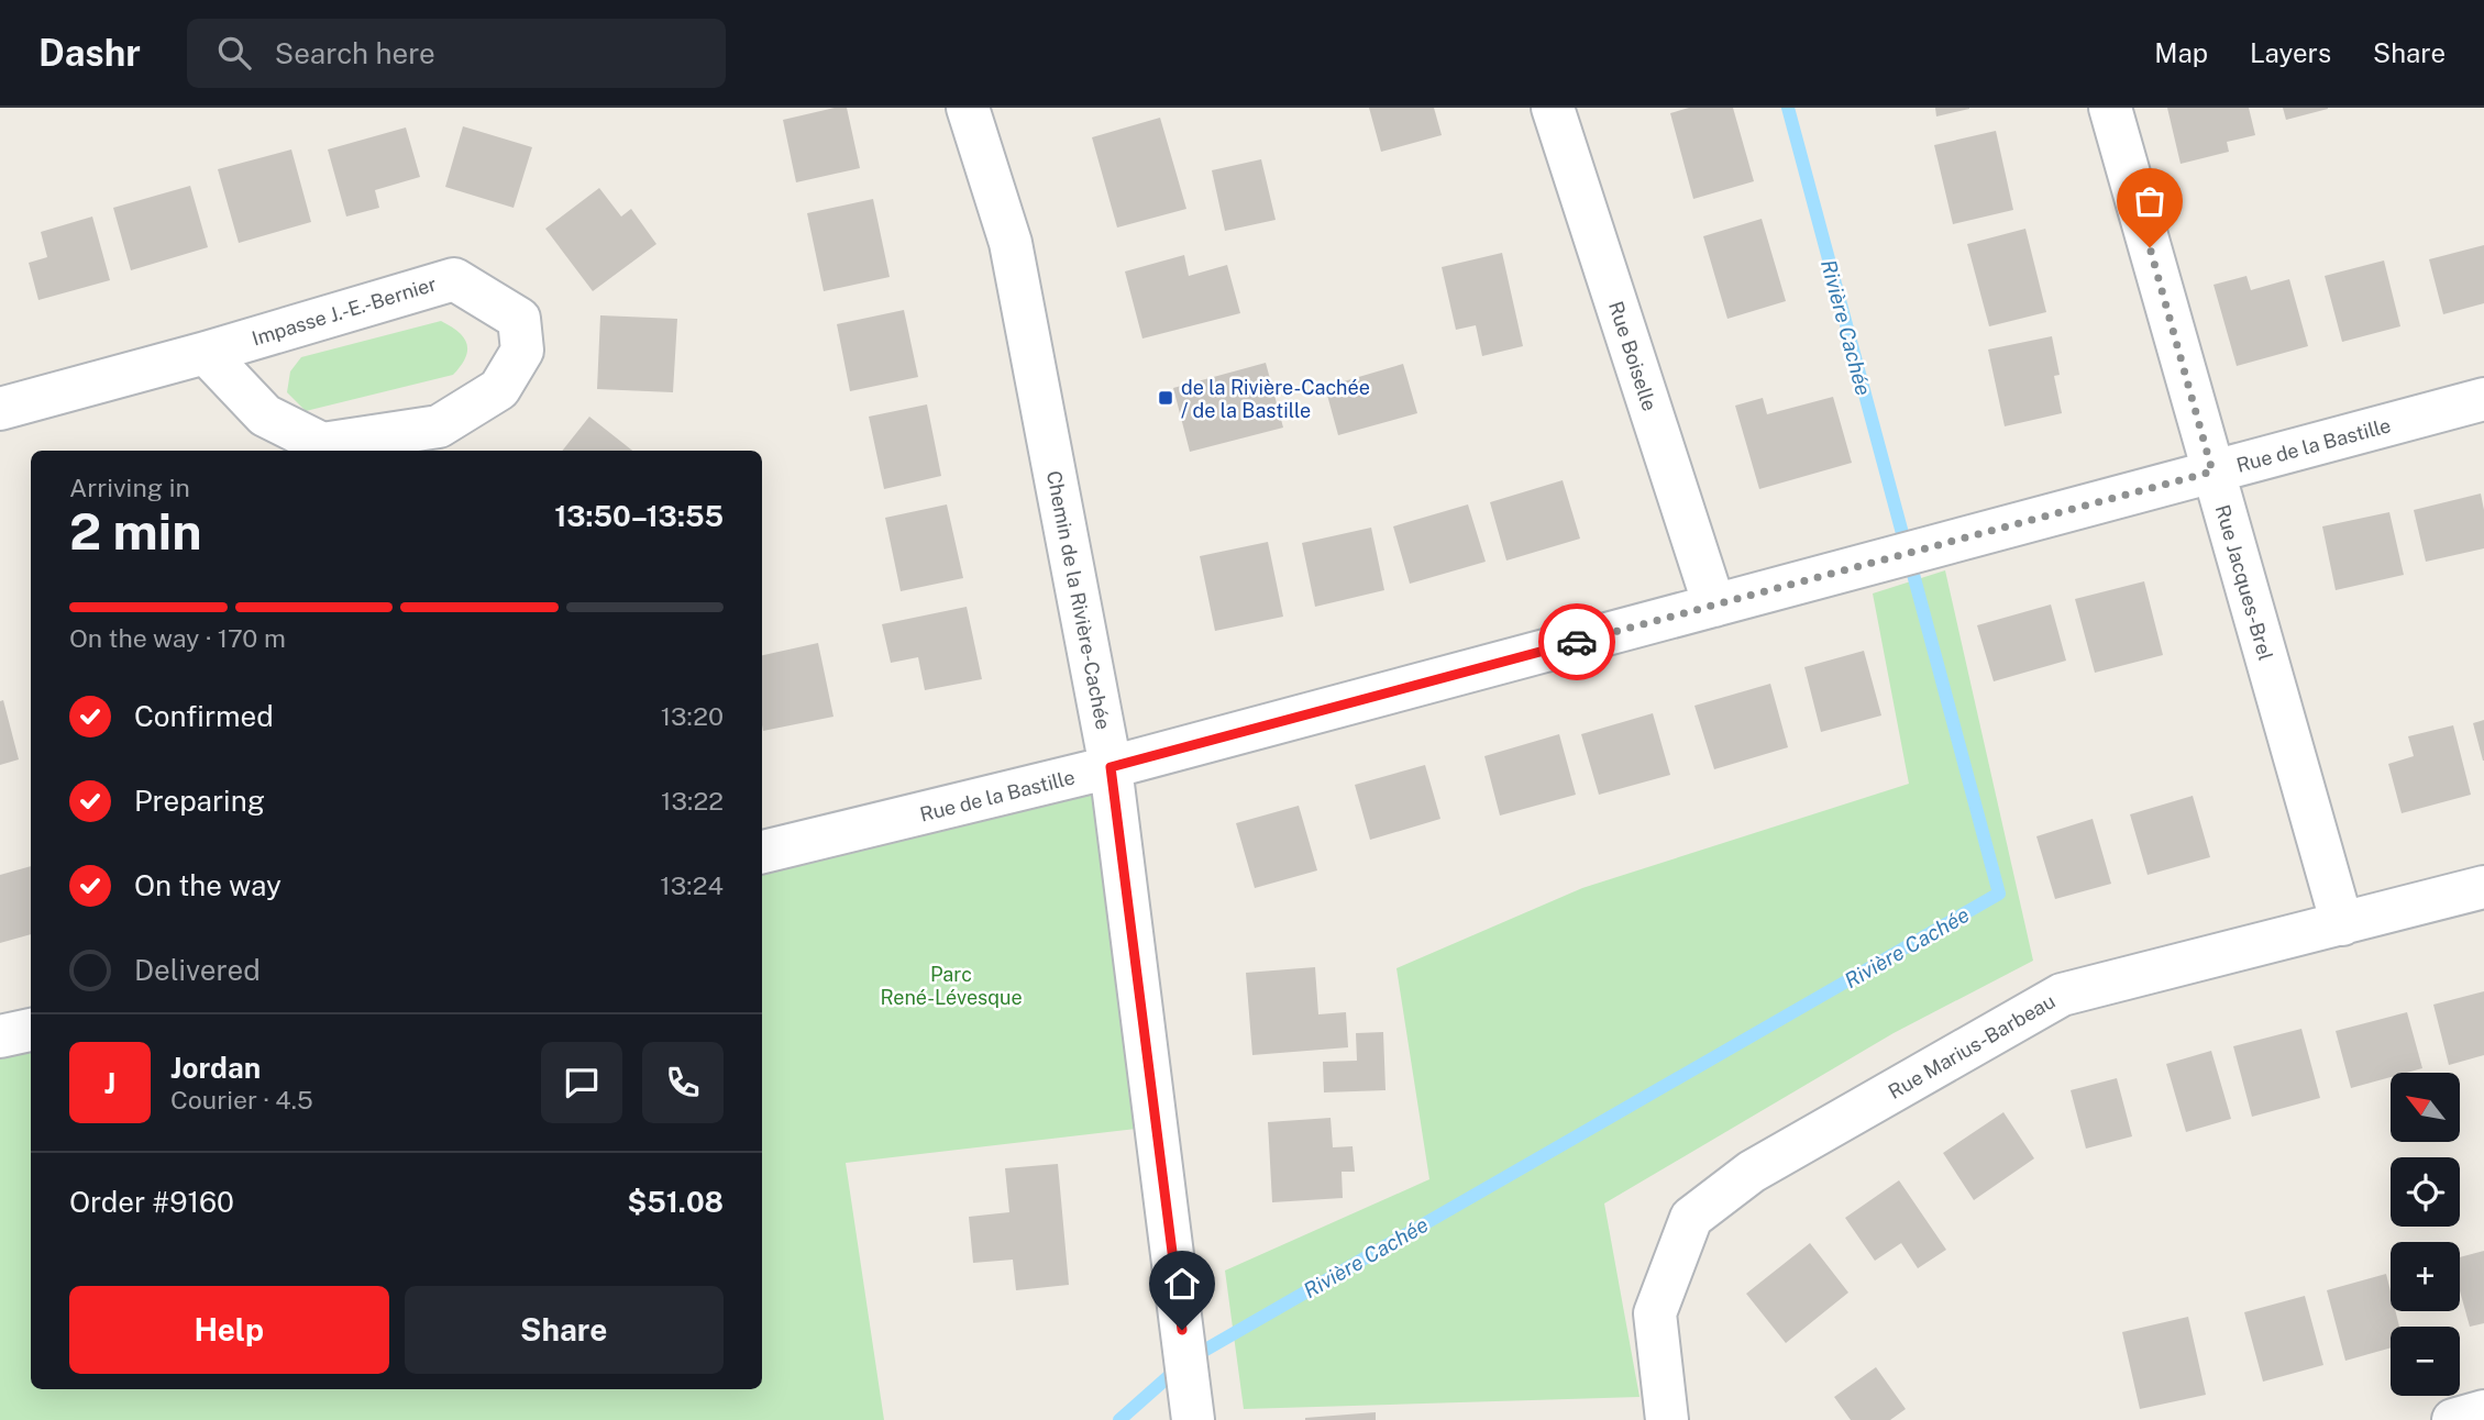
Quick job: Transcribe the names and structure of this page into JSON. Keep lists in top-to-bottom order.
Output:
{
  "streets": {
    "street": [
      "Impasse J.-E.-Bernier",
      "Rue Boiselle",
      "Rue de la Bastille",
      "Rue Jacques-Brel",
      "Chemin de la Rivière-Cachée",
      "Rue Marius-Barbeau"
    ]
  },
  "crossings": [
    ["Rue Boiselle", "Rue de la Bastille"],
    ["Rue de la Bastille", "Rue Jacques-Brel"],
    ["Rue de la Bastille", "Chemin de la Rivière-Cachée"],
    ["Rue Jacques-Brel", "Rue Marius-Barbeau"]
  ],
  "water": ["Rivière Cachée"],
  "parks": ["Parc René-Lévesque"],
  "places": {
    "transit": ["de la Rivière-Cachée / de la Bastille"]
  },
  "north": "top left",
  "page": {
    "header": "Dashr",
    "search": "Search here",
    "nav": ["Map", "Layers", "Share"],
    "heading": ["2 min", "Arriving in", "13:50–13:55"],
    "panel": [
      "Jordan",
      "Courier · 4.5",
      "Order #9160",
      "$51.08"
    ],
    "bar": "On the way · 170 m",
    "list": [
      ["Confirmed", "13:20"],
      ["Preparing", "13:22"],
      ["On the way", "13:24"],
      "Delivered"
    ],
    "round": "J",
    "map_buttons": ["+", "−"],
    "buttons": ["Help", "Share"]
  }
}
